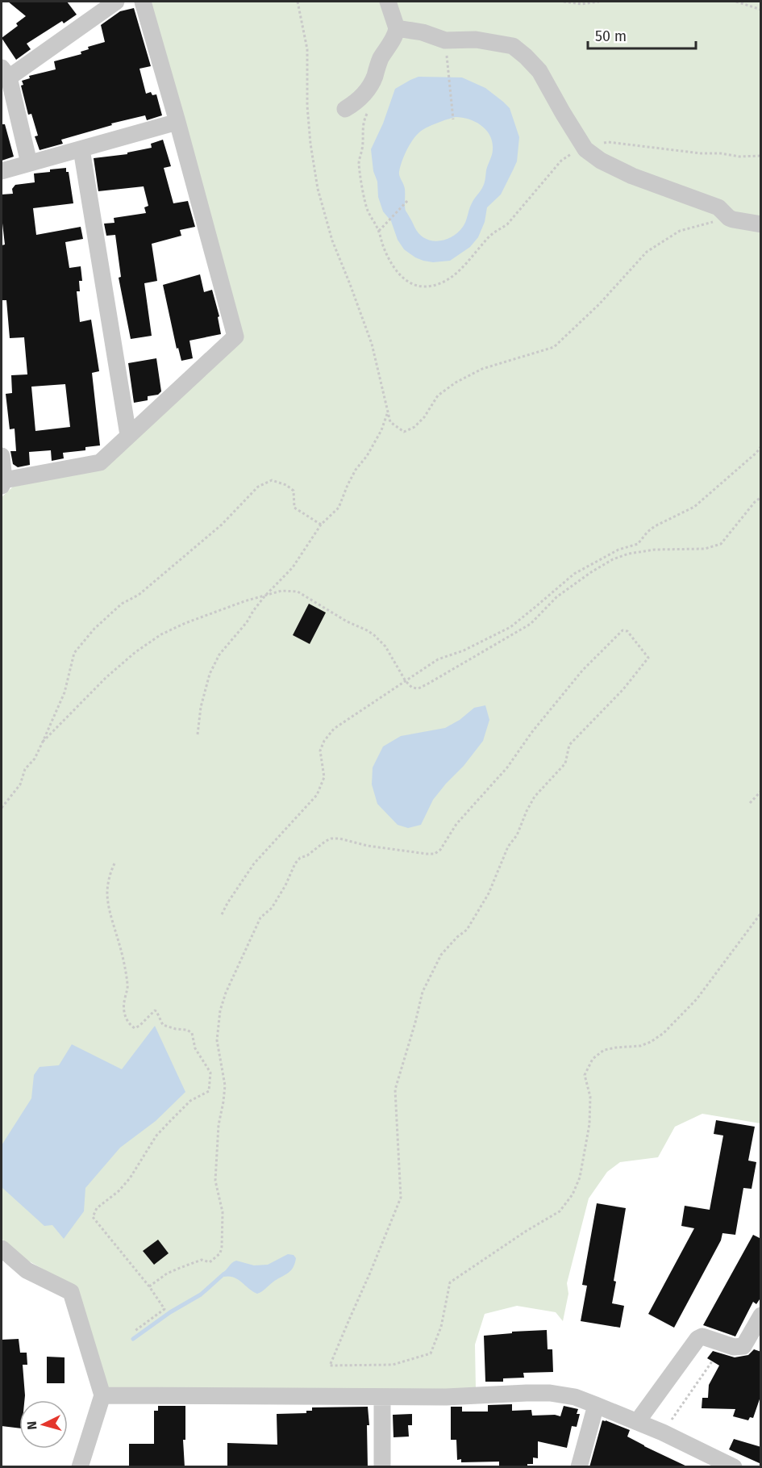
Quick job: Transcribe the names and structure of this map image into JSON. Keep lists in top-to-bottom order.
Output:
{
  "scale_bar": "50 m",
  "north": "left"
}
